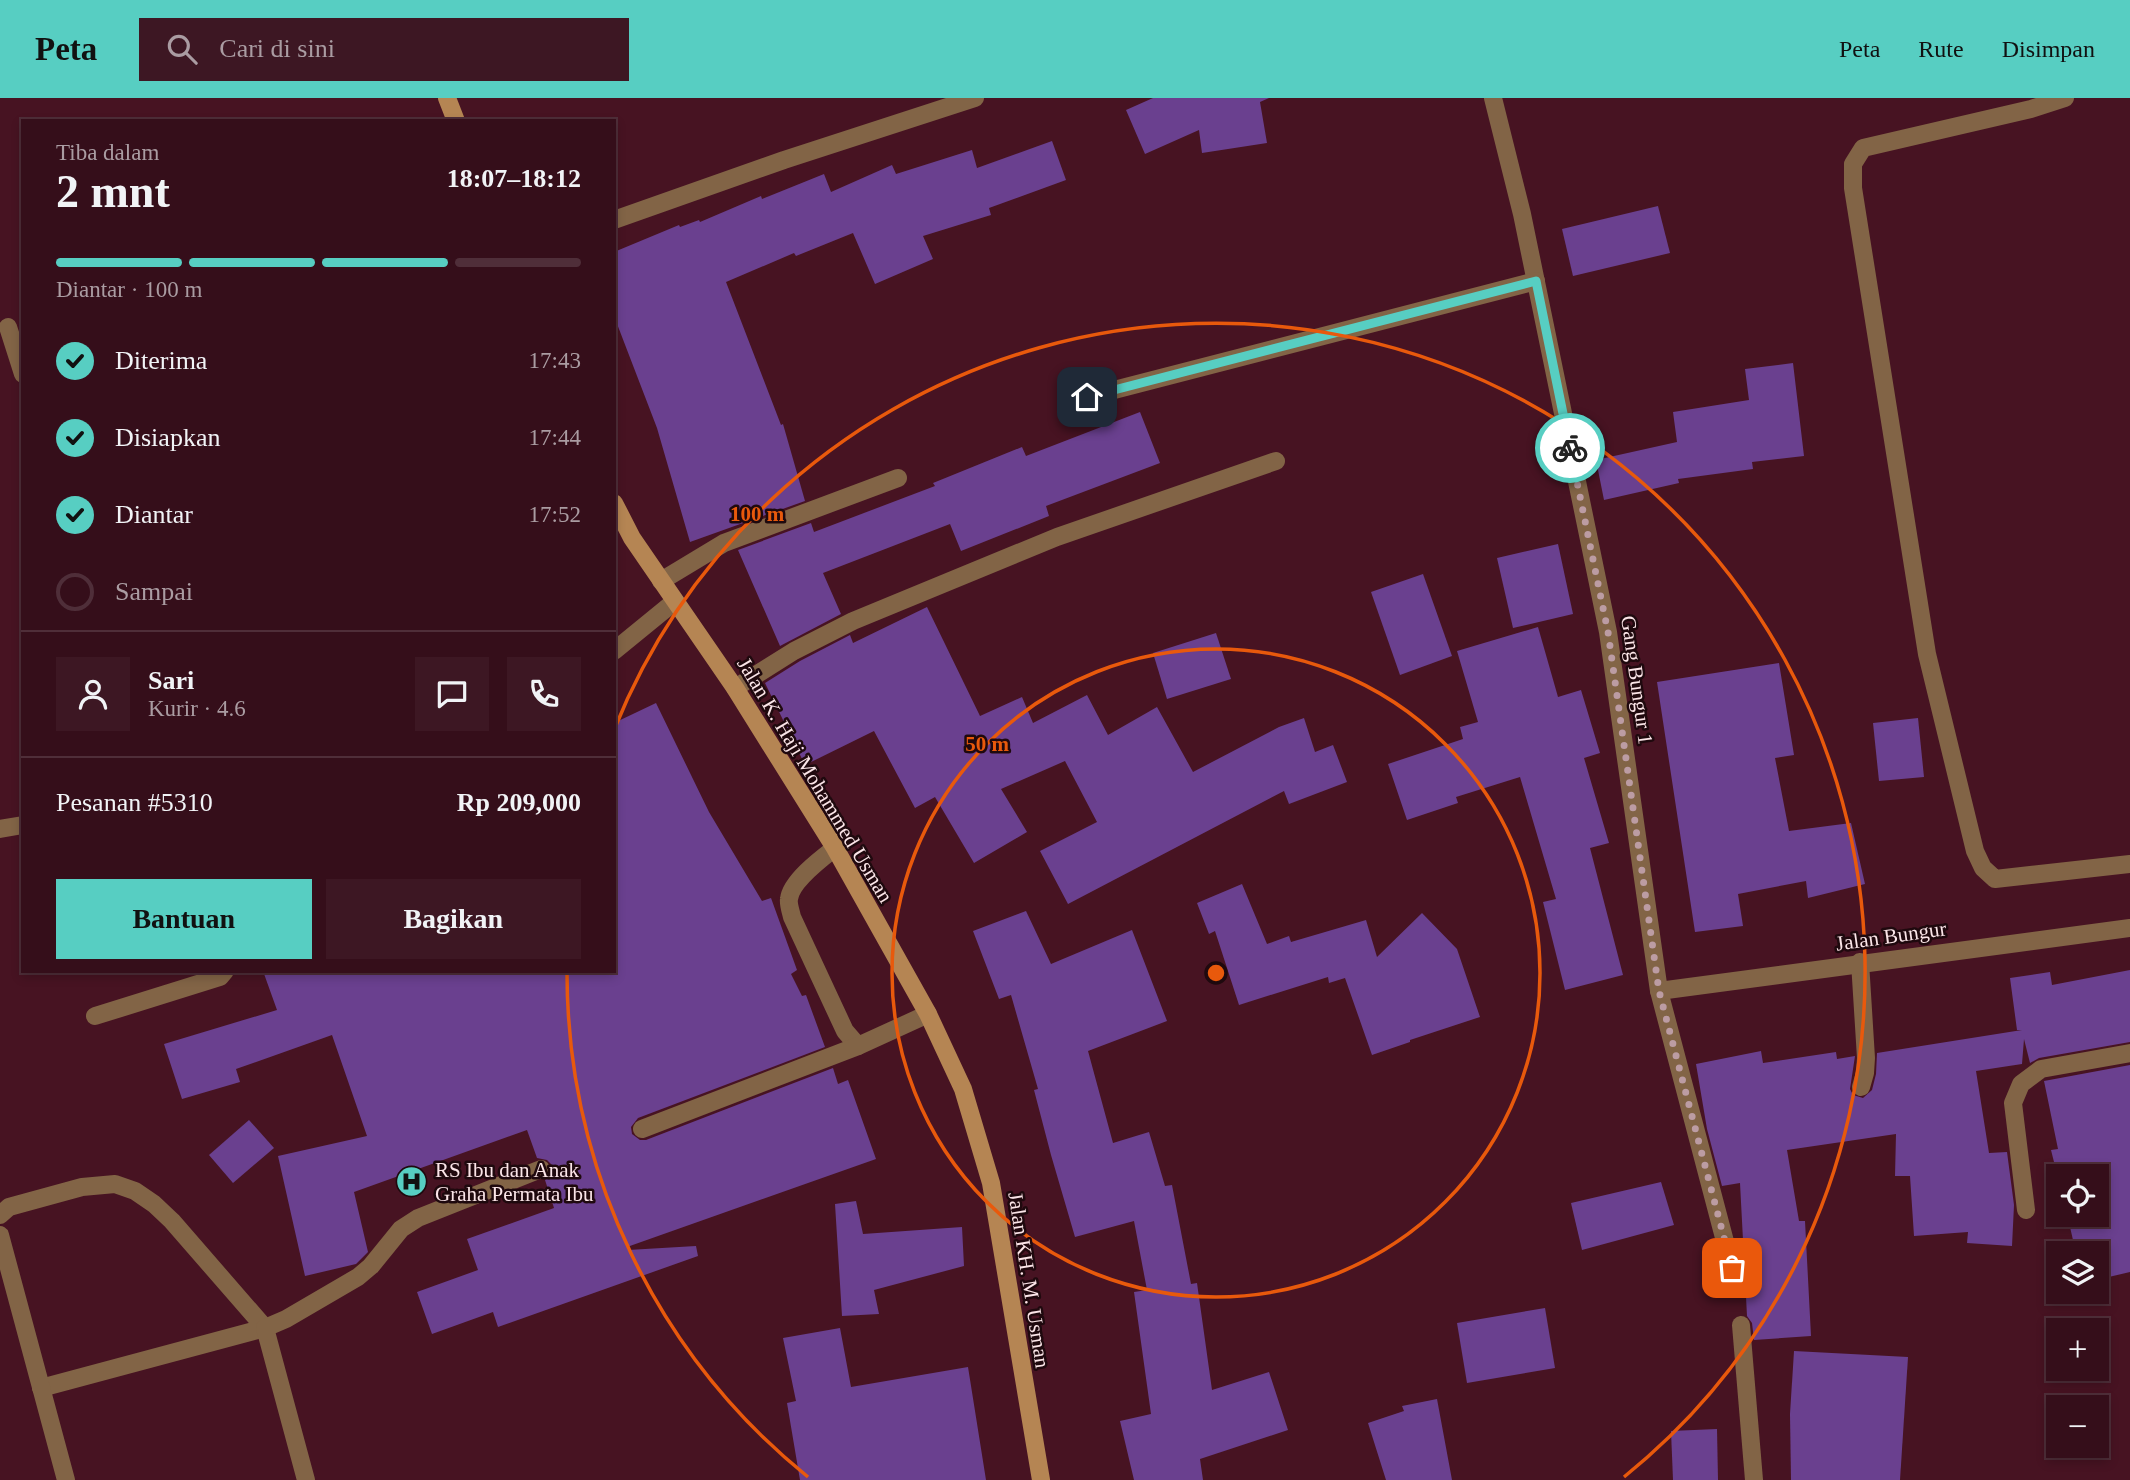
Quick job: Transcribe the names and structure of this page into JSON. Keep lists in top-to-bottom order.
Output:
{
  "streets": {
    "street": [
      "Gang Bungur 1",
      "Jalan K. Haji Mohammed Usman",
      "Jalan Bungur",
      "Jalan KH. M. Usman"
    ]
  },
  "crossings": [
    ["Gang Bungur 1", "Jalan Bungur"],
    ["Jalan K. Haji Mohammed Usman", "Jalan KH. M. Usman"]
  ],
  "places": {
    "hospital": ["RS Ibu dan Anak Graha Permata Ibu"]
  },
  "page": {
    "header": "Peta",
    "search": "Cari di sini",
    "nav": ["Peta", "Rute", "Disimpan"],
    "heading": ["2 mnt", "Tiba dalam", "18:07–18:12"],
    "panel": [
      "Sari",
      "Kurir · 4.6",
      "Pesanan #5310",
      "Rp 209,000"
    ],
    "bar": "Diantar · 100 m",
    "list": [
      ["Diterima", "17:43"],
      ["Disiapkan", "17:44"],
      ["Diantar", "17:52"],
      "Sampai"
    ],
    "buttons": ["Bantuan", "Bagikan"],
    "map_buttons": ["+", "−"]
  },
  "rings": ["100 m", "50 m"]
}
